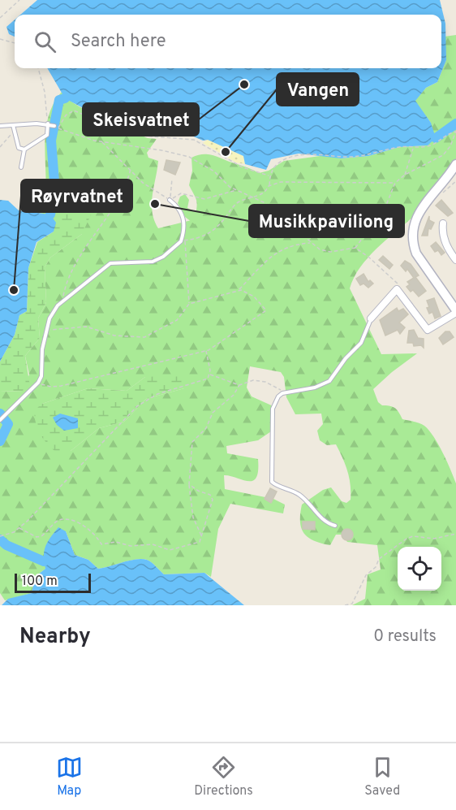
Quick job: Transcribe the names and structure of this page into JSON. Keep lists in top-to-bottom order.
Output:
{
  "places": [
    "Skeisvatnet",
    "Vangen",
    "Musikkpaviliong",
    "Røyrvatnet"
  ],
  "scale_bar": "100 m",
  "page": {
    "search": "Search here",
    "scale": "100 m",
    "heading": ["Nearby", "0 results"],
    "nav": ["Map", "Directions", "Saved"]
  }
}
